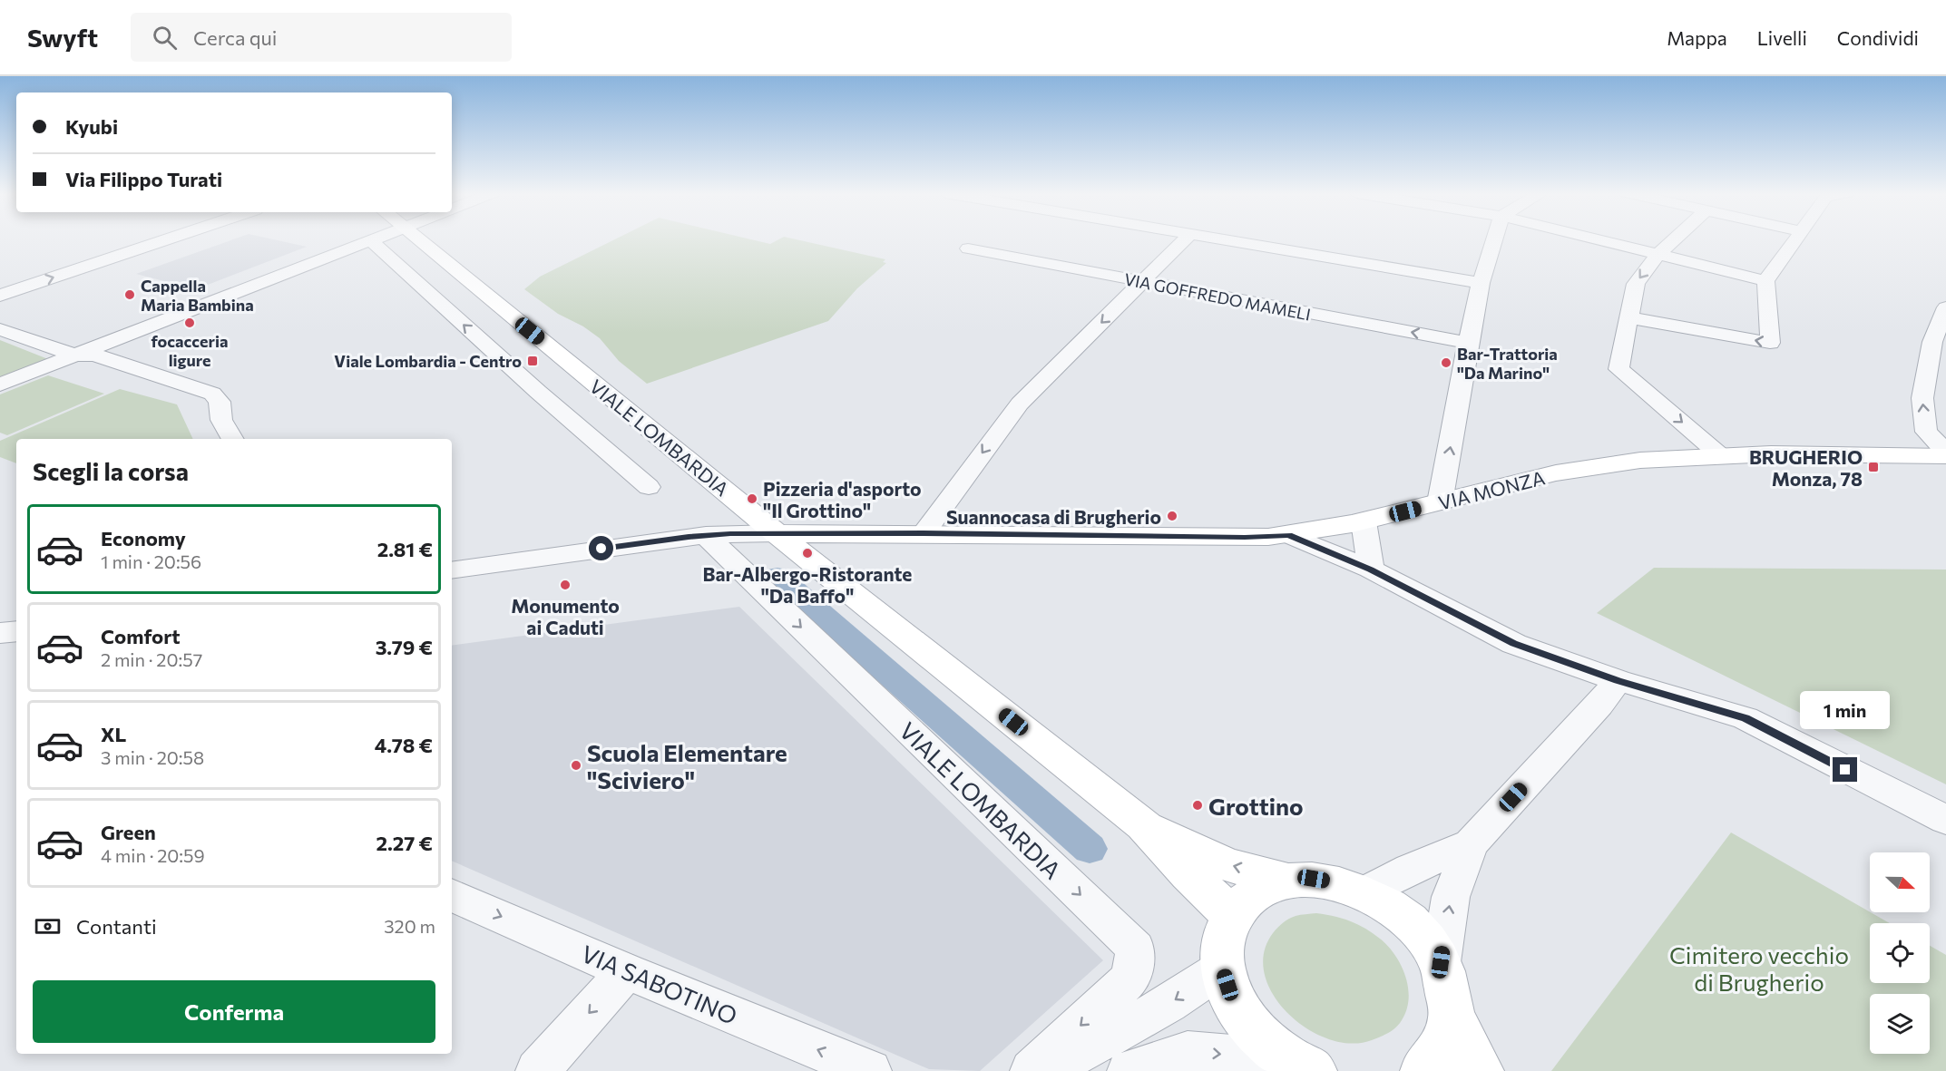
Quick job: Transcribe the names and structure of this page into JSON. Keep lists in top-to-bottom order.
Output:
{
  "streets": {
    "main road": ["VIALE LOMBARDIA", "VIA MONZA"],
    "street": ["VIA GOFFREDO MAMELI", "VIA SABOTINO"]
  },
  "crossings": [
    ["VIALE LOMBARDIA", "VIA MONZA"]
  ],
  "parks": ["Cimitero vecchio di Brugherio"],
  "places": {
    "other": [
      "Cappella Maria Bambina",
      "focacceria ligure",
      "Bar-Trattoria \"Da Marino\"",
      "Pizzeria d'asporto \"Il Grottino\"",
      "Suannocasa di Brugherio",
      "Bar-Albergo-Ristorante \"Da Baffo\"",
      "Monumento ai Caduti",
      "Scuola Elementare \"Sciviero\"",
      "Grottino"
    ],
    "transit": ["Viale Lombardia - Centro", "BRUGHERIO Monza, 78"]
  },
  "north": "right",
  "page": {
    "header": "Swyft",
    "search": "Cerca qui",
    "nav": ["Mappa", "Livelli", "Condividi"],
    "banner": ["Kyubi", "Via Filippo Turati"],
    "heading": "Scegli la corsa",
    "list": [
      {
        "name": "Economy",
        "note": "1 min · 20:56",
        "value": "2.81 €"
      },
      {
        "name": "Comfort",
        "note": "2 min · 20:57",
        "value": "3.79 €"
      },
      {
        "name": "XL",
        "note": "3 min · 20:58",
        "value": "4.78 €"
      },
      {
        "name": "Green",
        "note": "4 min · 20:59",
        "value": "2.27 €"
      }
    ],
    "bubble": "1 min",
    "pay": ["Contanti", "320 m"],
    "buttons": "Conferma"
  }
}
